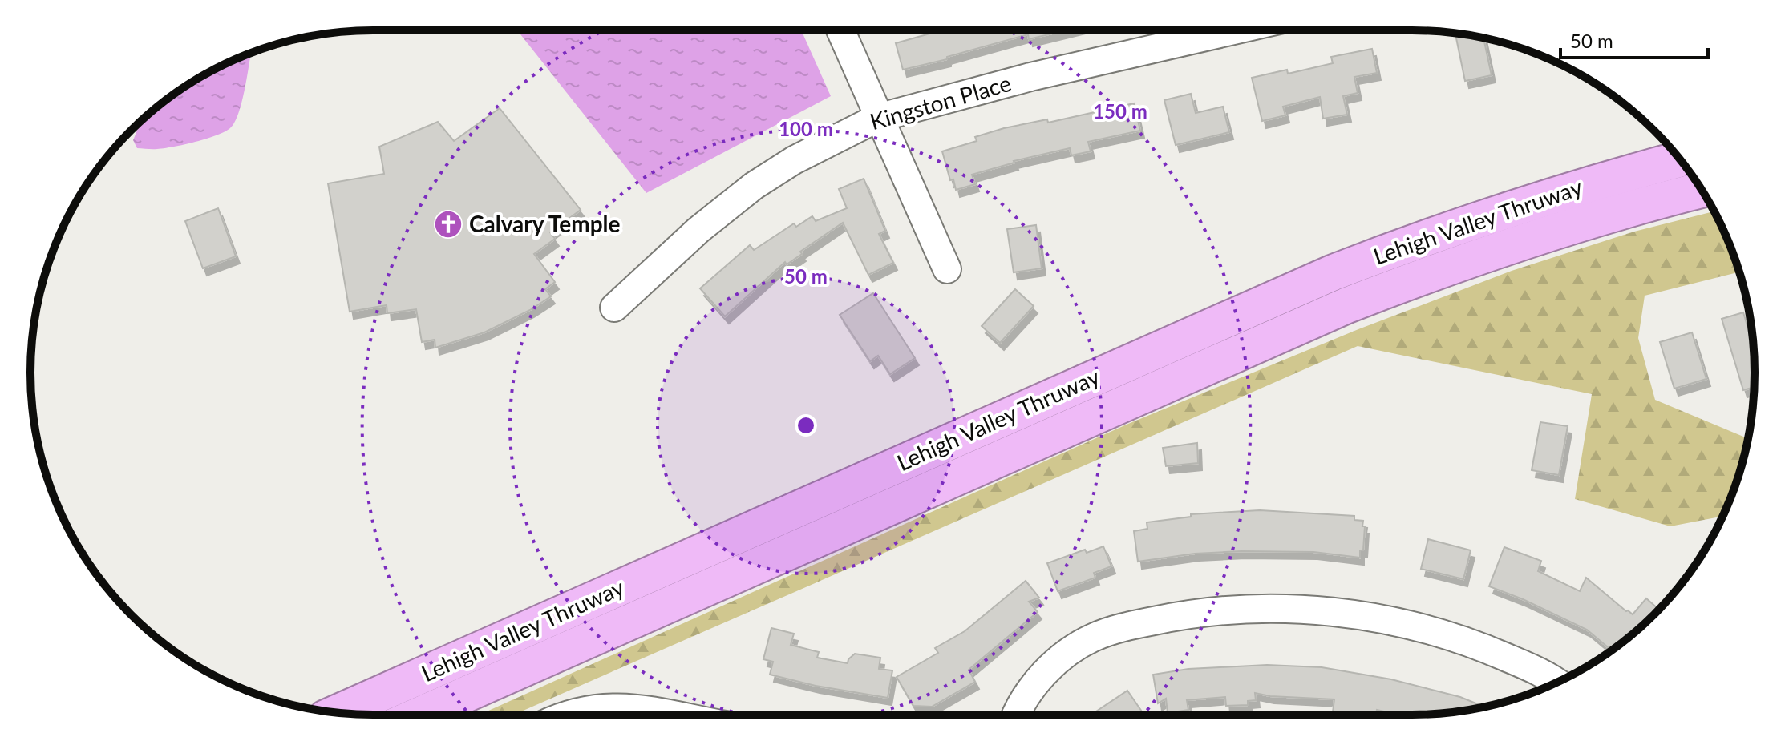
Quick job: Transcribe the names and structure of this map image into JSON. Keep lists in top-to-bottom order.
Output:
{
  "streets": {
    "highway": ["Lehigh Valley Thruway"],
    "street": ["Kingston Place"]
  },
  "places": {
    "church": ["Calvary Temple"]
  },
  "scale_bar": "50 m",
  "rings": ["150 m", "100 m", "50 m"]
}
